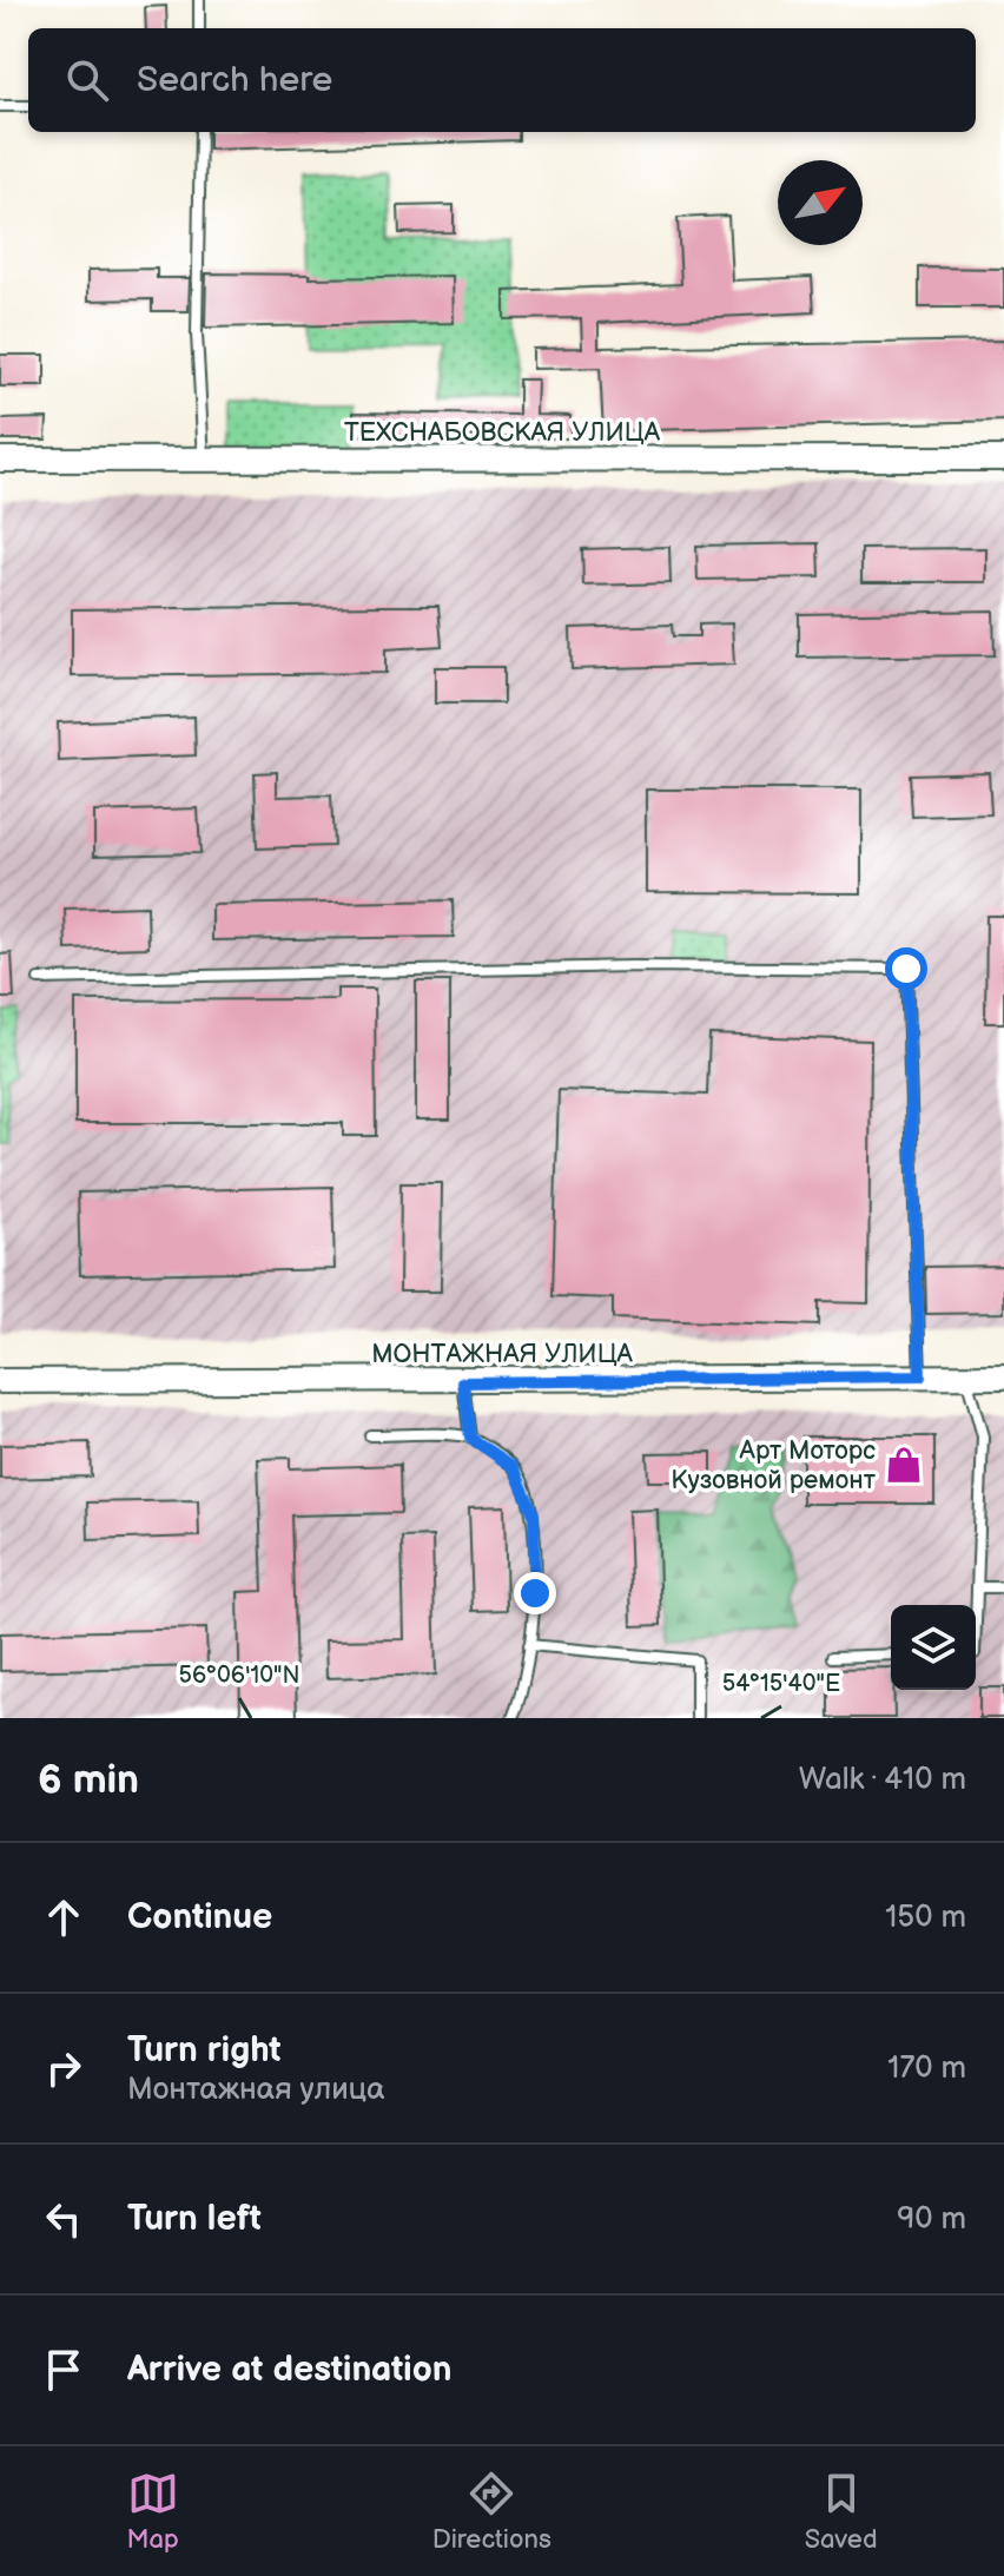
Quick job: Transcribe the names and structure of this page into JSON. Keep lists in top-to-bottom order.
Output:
{
  "streets": {
    "street": ["ТЕХСНАБОВСКАЯ УЛИЦА", "МОНТАЖНАЯ УЛИЦА"]
  },
  "places": {
    "shop": ["Арт Моторс Кузовной ремонт"]
  },
  "north": "top right",
  "page": {
    "search": "Search here",
    "heading": ["6 min", "Walk · 410 m"],
    "list": [
      ["Continue", "150 m"],
      ["Turn right", "Монтажная улица", "170 m"],
      ["Turn left", "90 m"],
      "Arrive at destination"
    ],
    "nav": ["Map", "Directions", "Saved"]
  },
  "coordinates": ["56°06'10\"N", "54°15'40\"E"]
}
